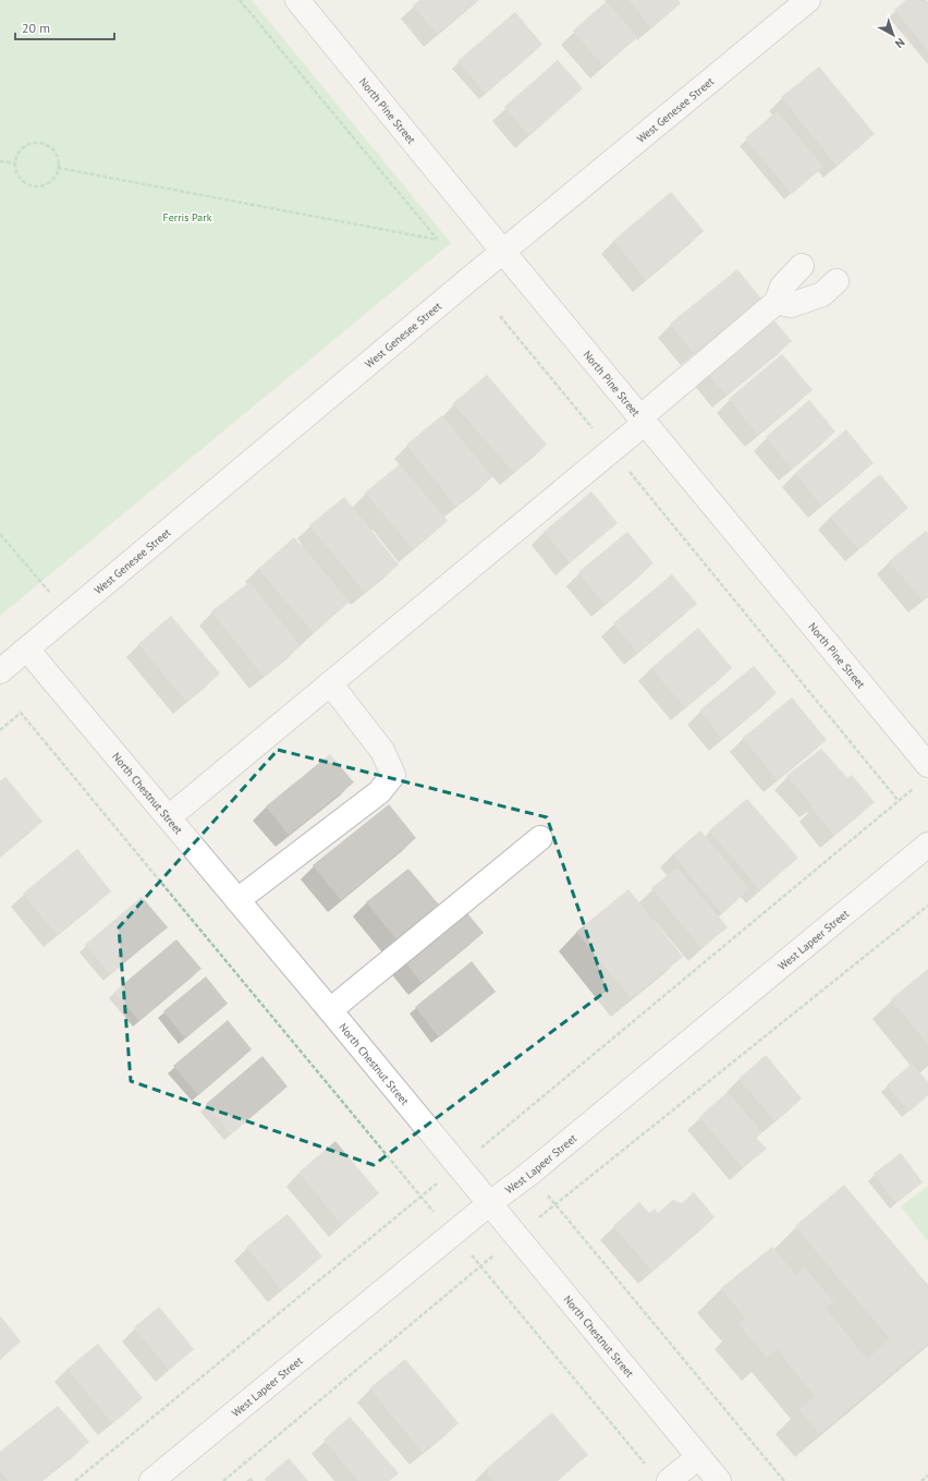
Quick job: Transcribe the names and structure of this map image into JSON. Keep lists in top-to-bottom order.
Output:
{
  "streets": {
    "street": [
      "North Pine Street",
      "West Genesee Street",
      "North Chestnut Street",
      "West Lapeer Street"
    ]
  },
  "crossings": [
    ["North Pine Street", "West Genesee Street"],
    ["West Genesee Street", "North Chestnut Street"],
    ["North Chestnut Street", "West Lapeer Street"]
  ],
  "parks": ["Ferris Park"],
  "scale_bar": "20 m",
  "north": "bottom right"
}
